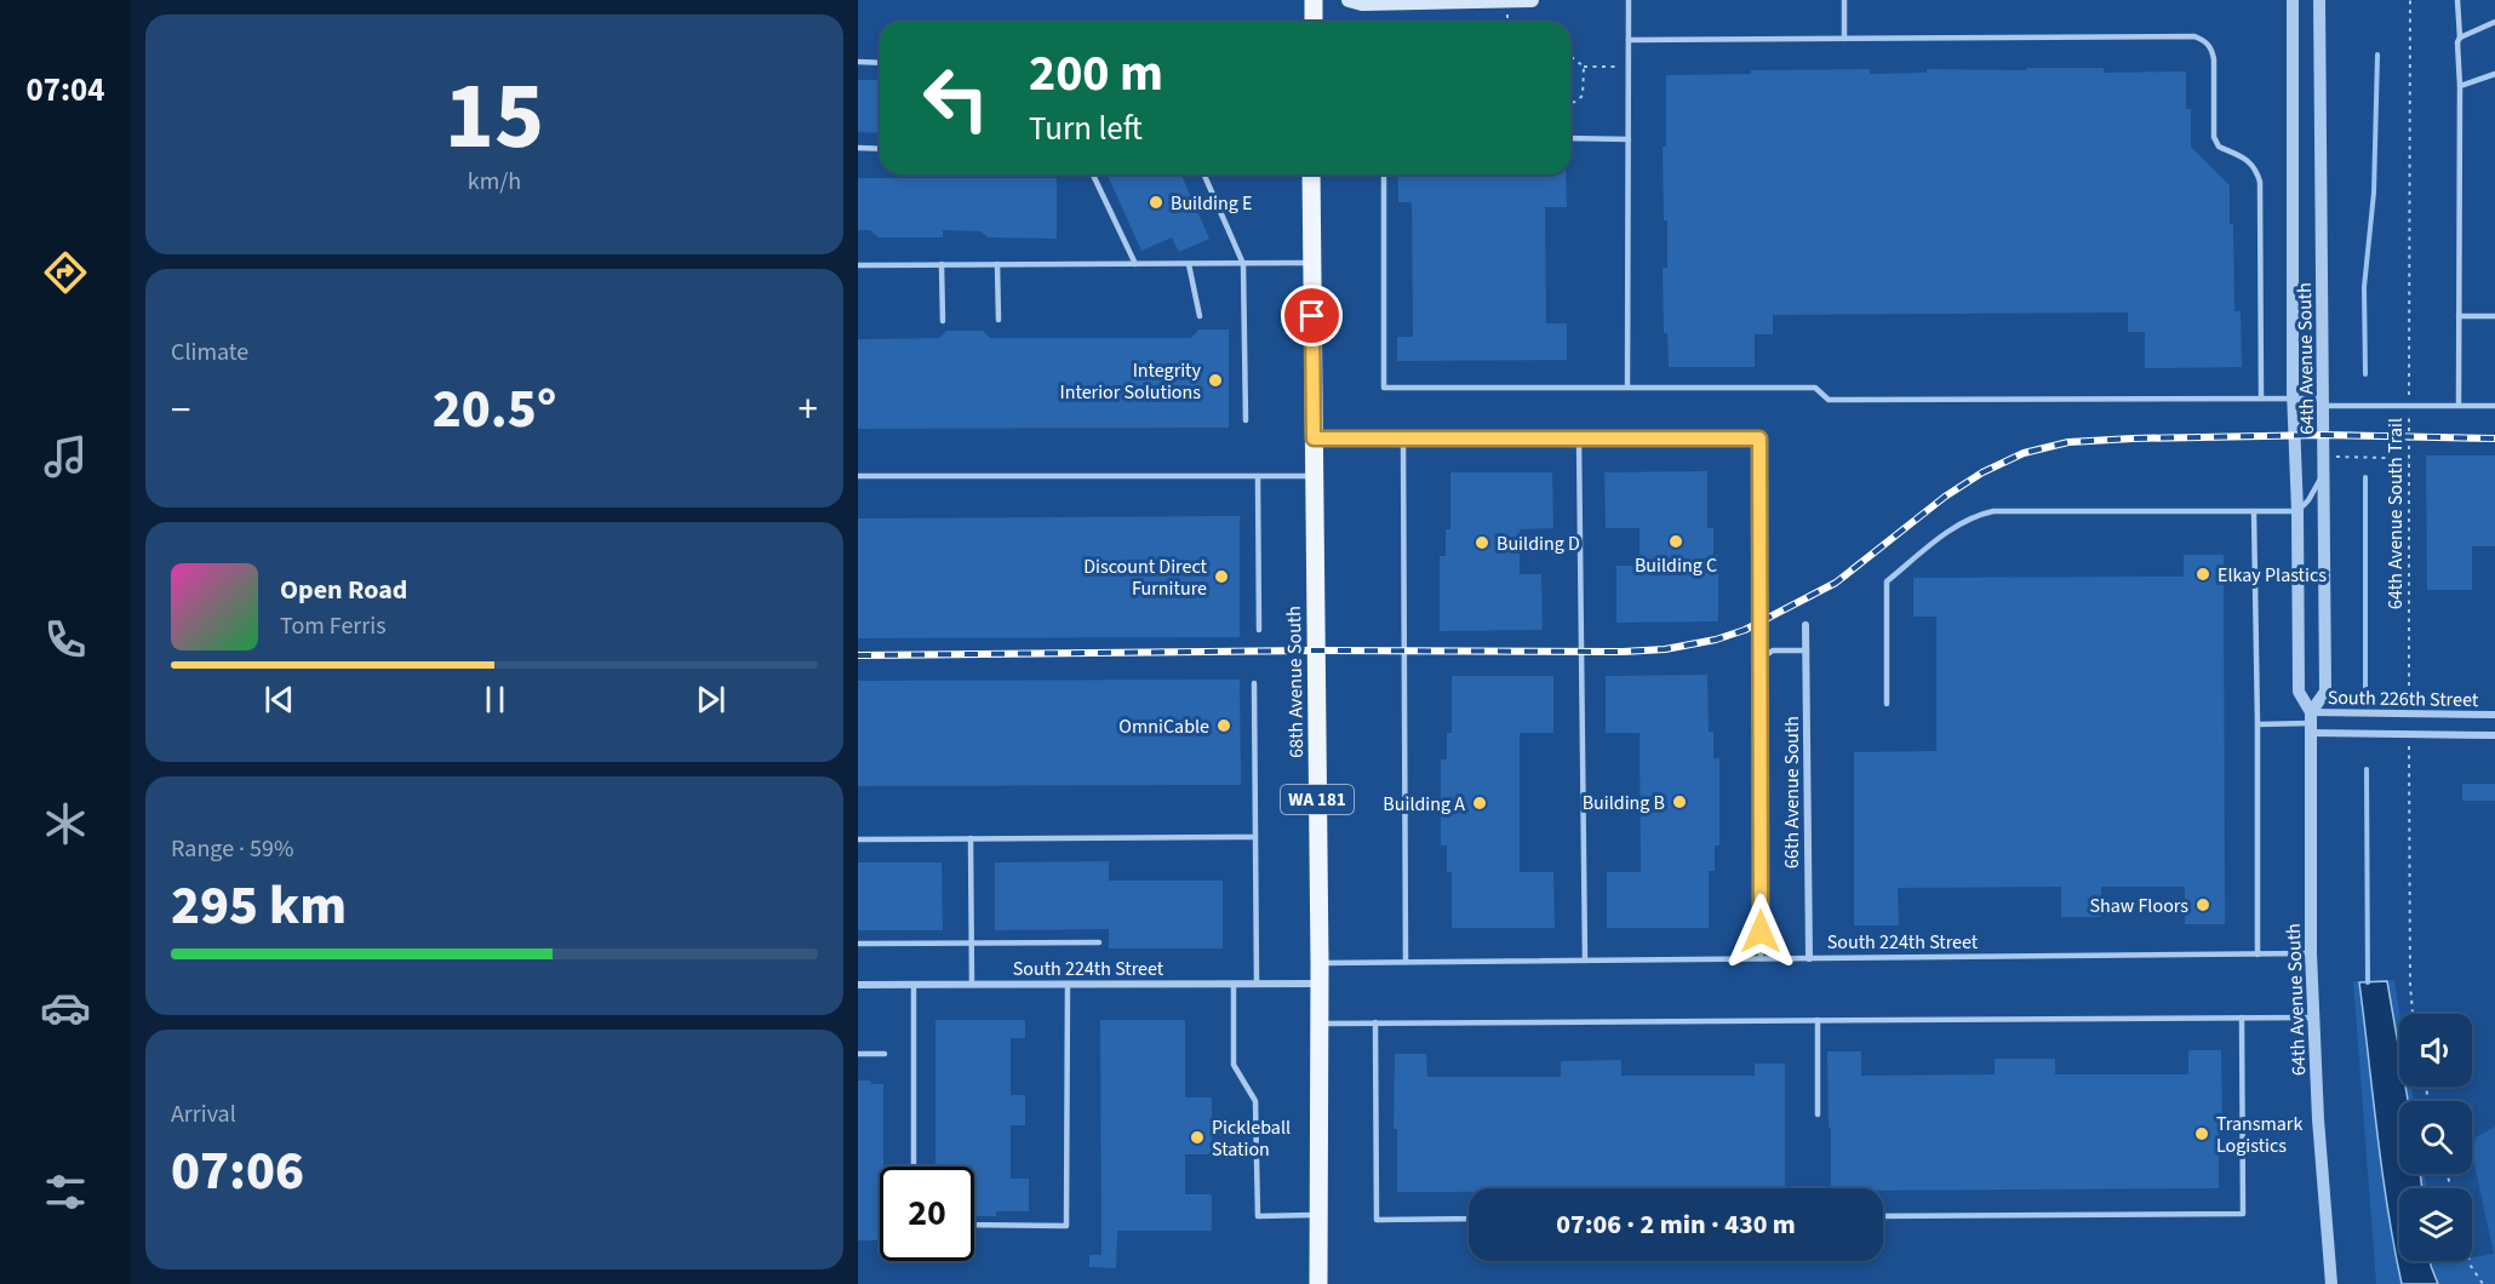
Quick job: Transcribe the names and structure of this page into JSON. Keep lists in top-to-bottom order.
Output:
{
  "streets": {
    "main road": ["68th Avenue South", "WA 181"],
    "street": [
      "64th Avenue South",
      "South 226th Street",
      "66th Avenue South",
      "South 224th Street"
    ],
    "path": ["64th Avenue South Trail"]
  },
  "crossings": [
    ["64th Avenue South", "South 226th Street"],
    ["64th Avenue South", "South 224th Street"],
    ["64th Avenue South Trail", "South 226th Street"],
    ["68th Avenue South", "South 224th Street"],
    ["66th Avenue South", "South 224th Street"]
  ],
  "places": [
    "Building E",
    "Integrity Interior Solutions",
    "Building C",
    "Building D",
    "Elkay Plastics",
    "Discount Direct Furniture",
    "OmniCable",
    "Building B",
    "Building A",
    "Shaw Floors",
    "Transmark Logistics",
    "Pickleball Station"
  ],
  "page": {
    "tabs": "07:04",
    "tile": [
      ["15", "km/h"],
      "Climate",
      ["Range · 59%", "295 km"],
      ["Arrival", "07:06"]
    ],
    "turn": ["200 m", "Turn left"],
    "heat": ["−", "20.5°", "+"],
    "song": ["Open Road", "Tom Ferris"],
    "limit": "20",
    "trip": "07:06 · 2 min · 430 m"
  }
}
